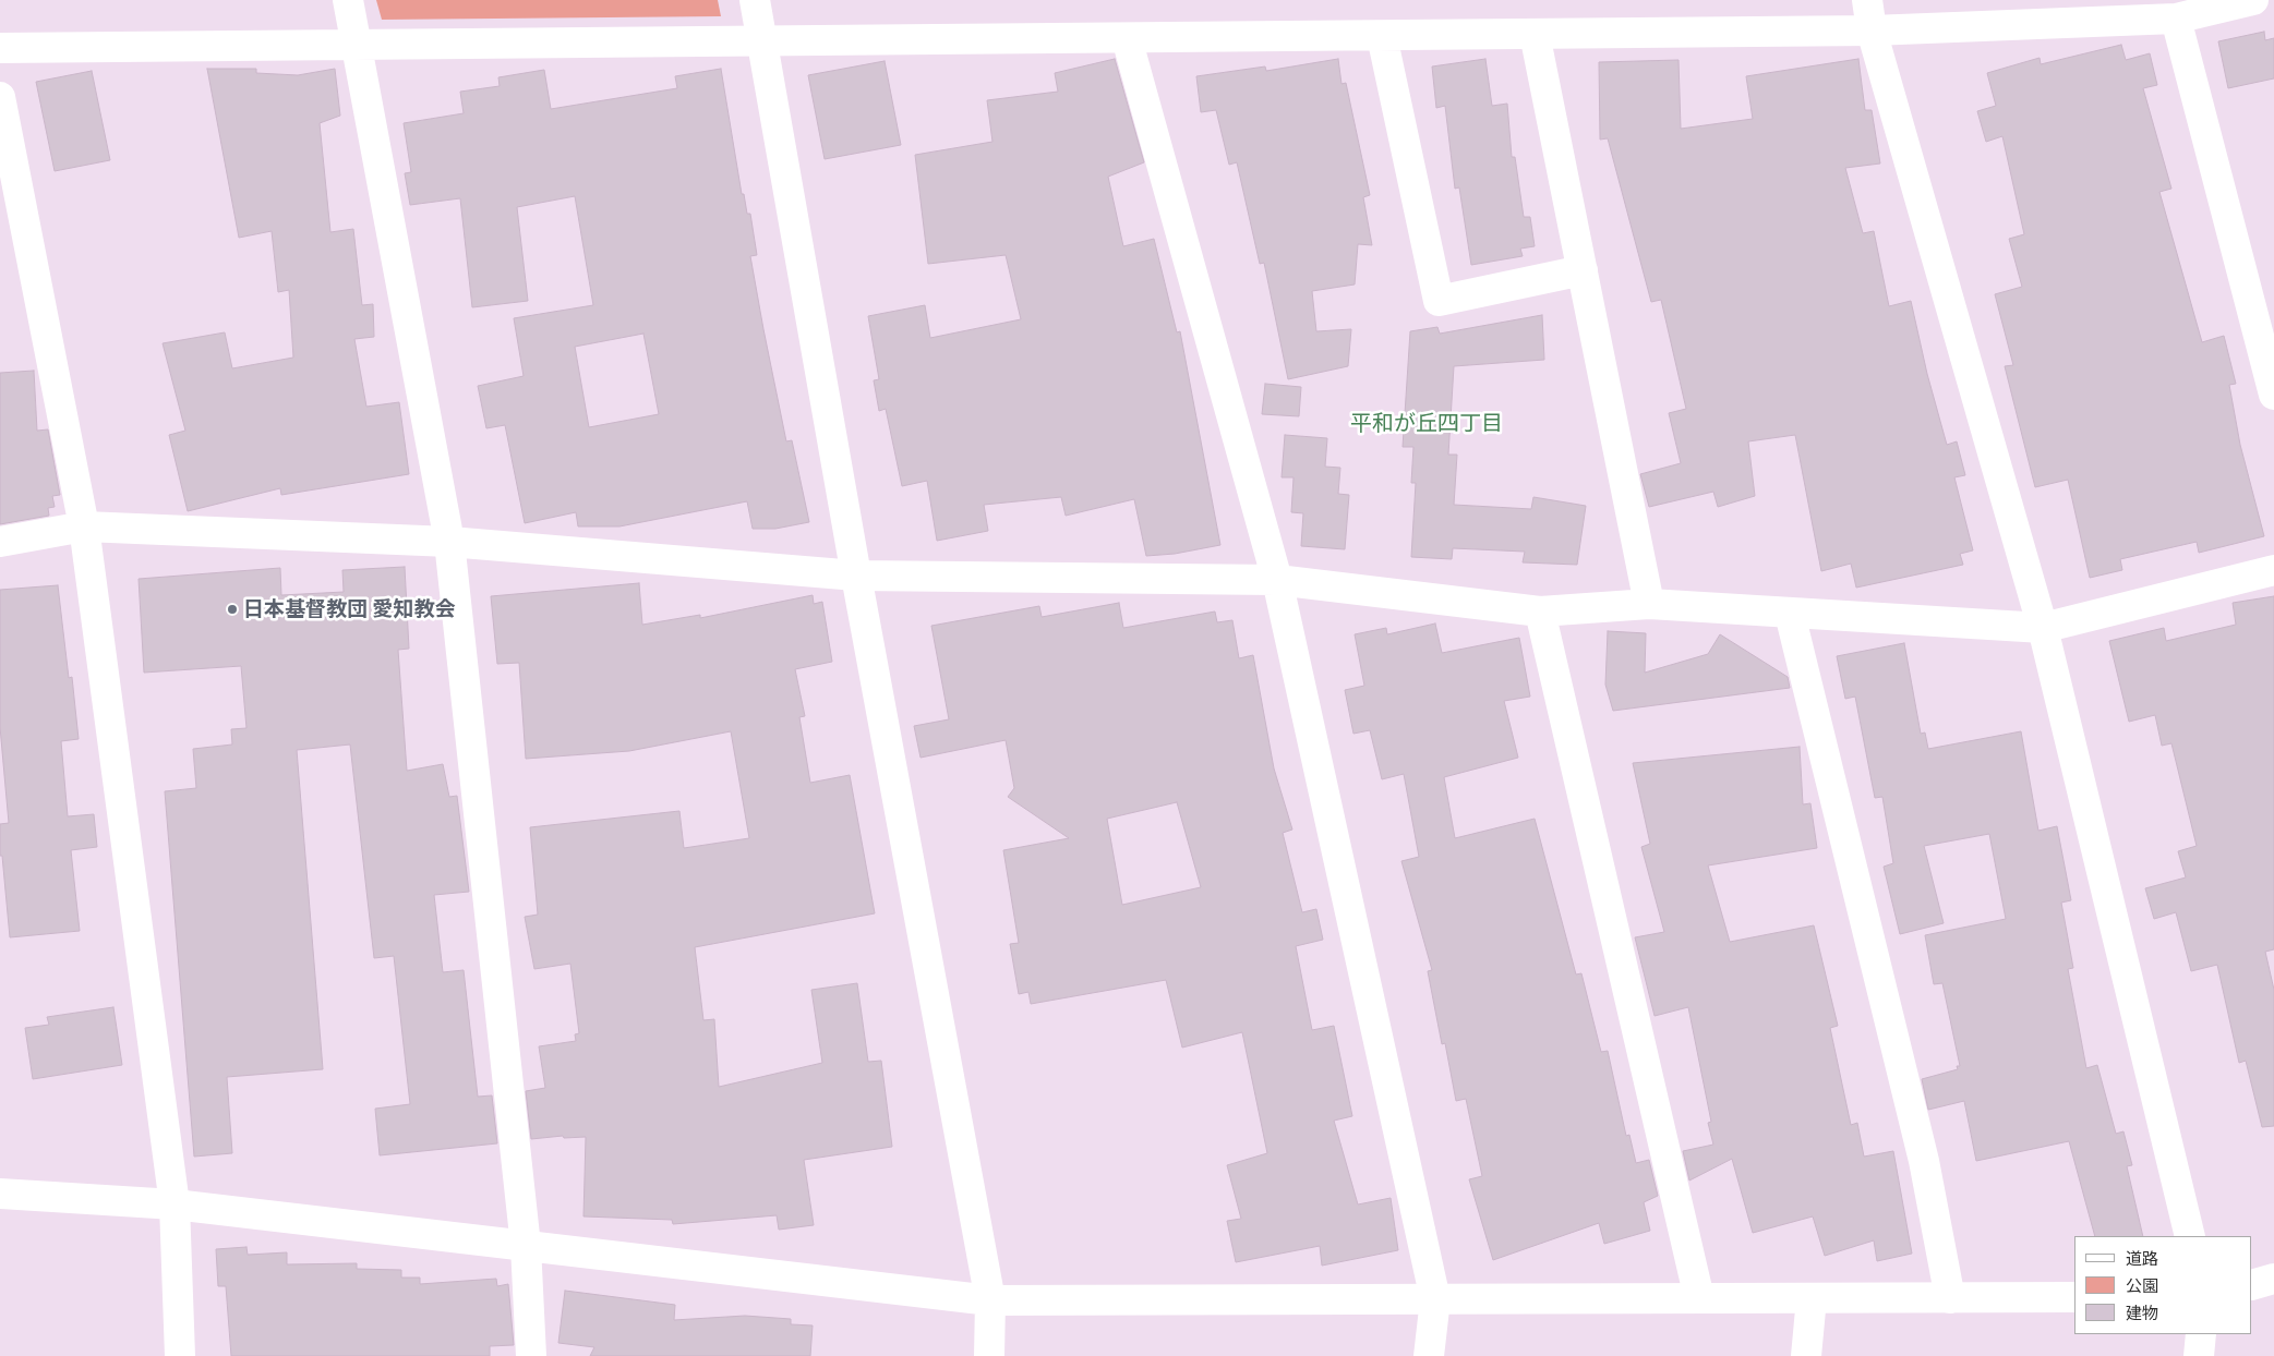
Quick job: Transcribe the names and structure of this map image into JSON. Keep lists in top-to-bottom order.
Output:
{
  "districts": ["平和が丘四丁目"],
  "places": ["日本基督教団 愛知教会"],
  "legend": ["道路", "公園", "建物"]
}
